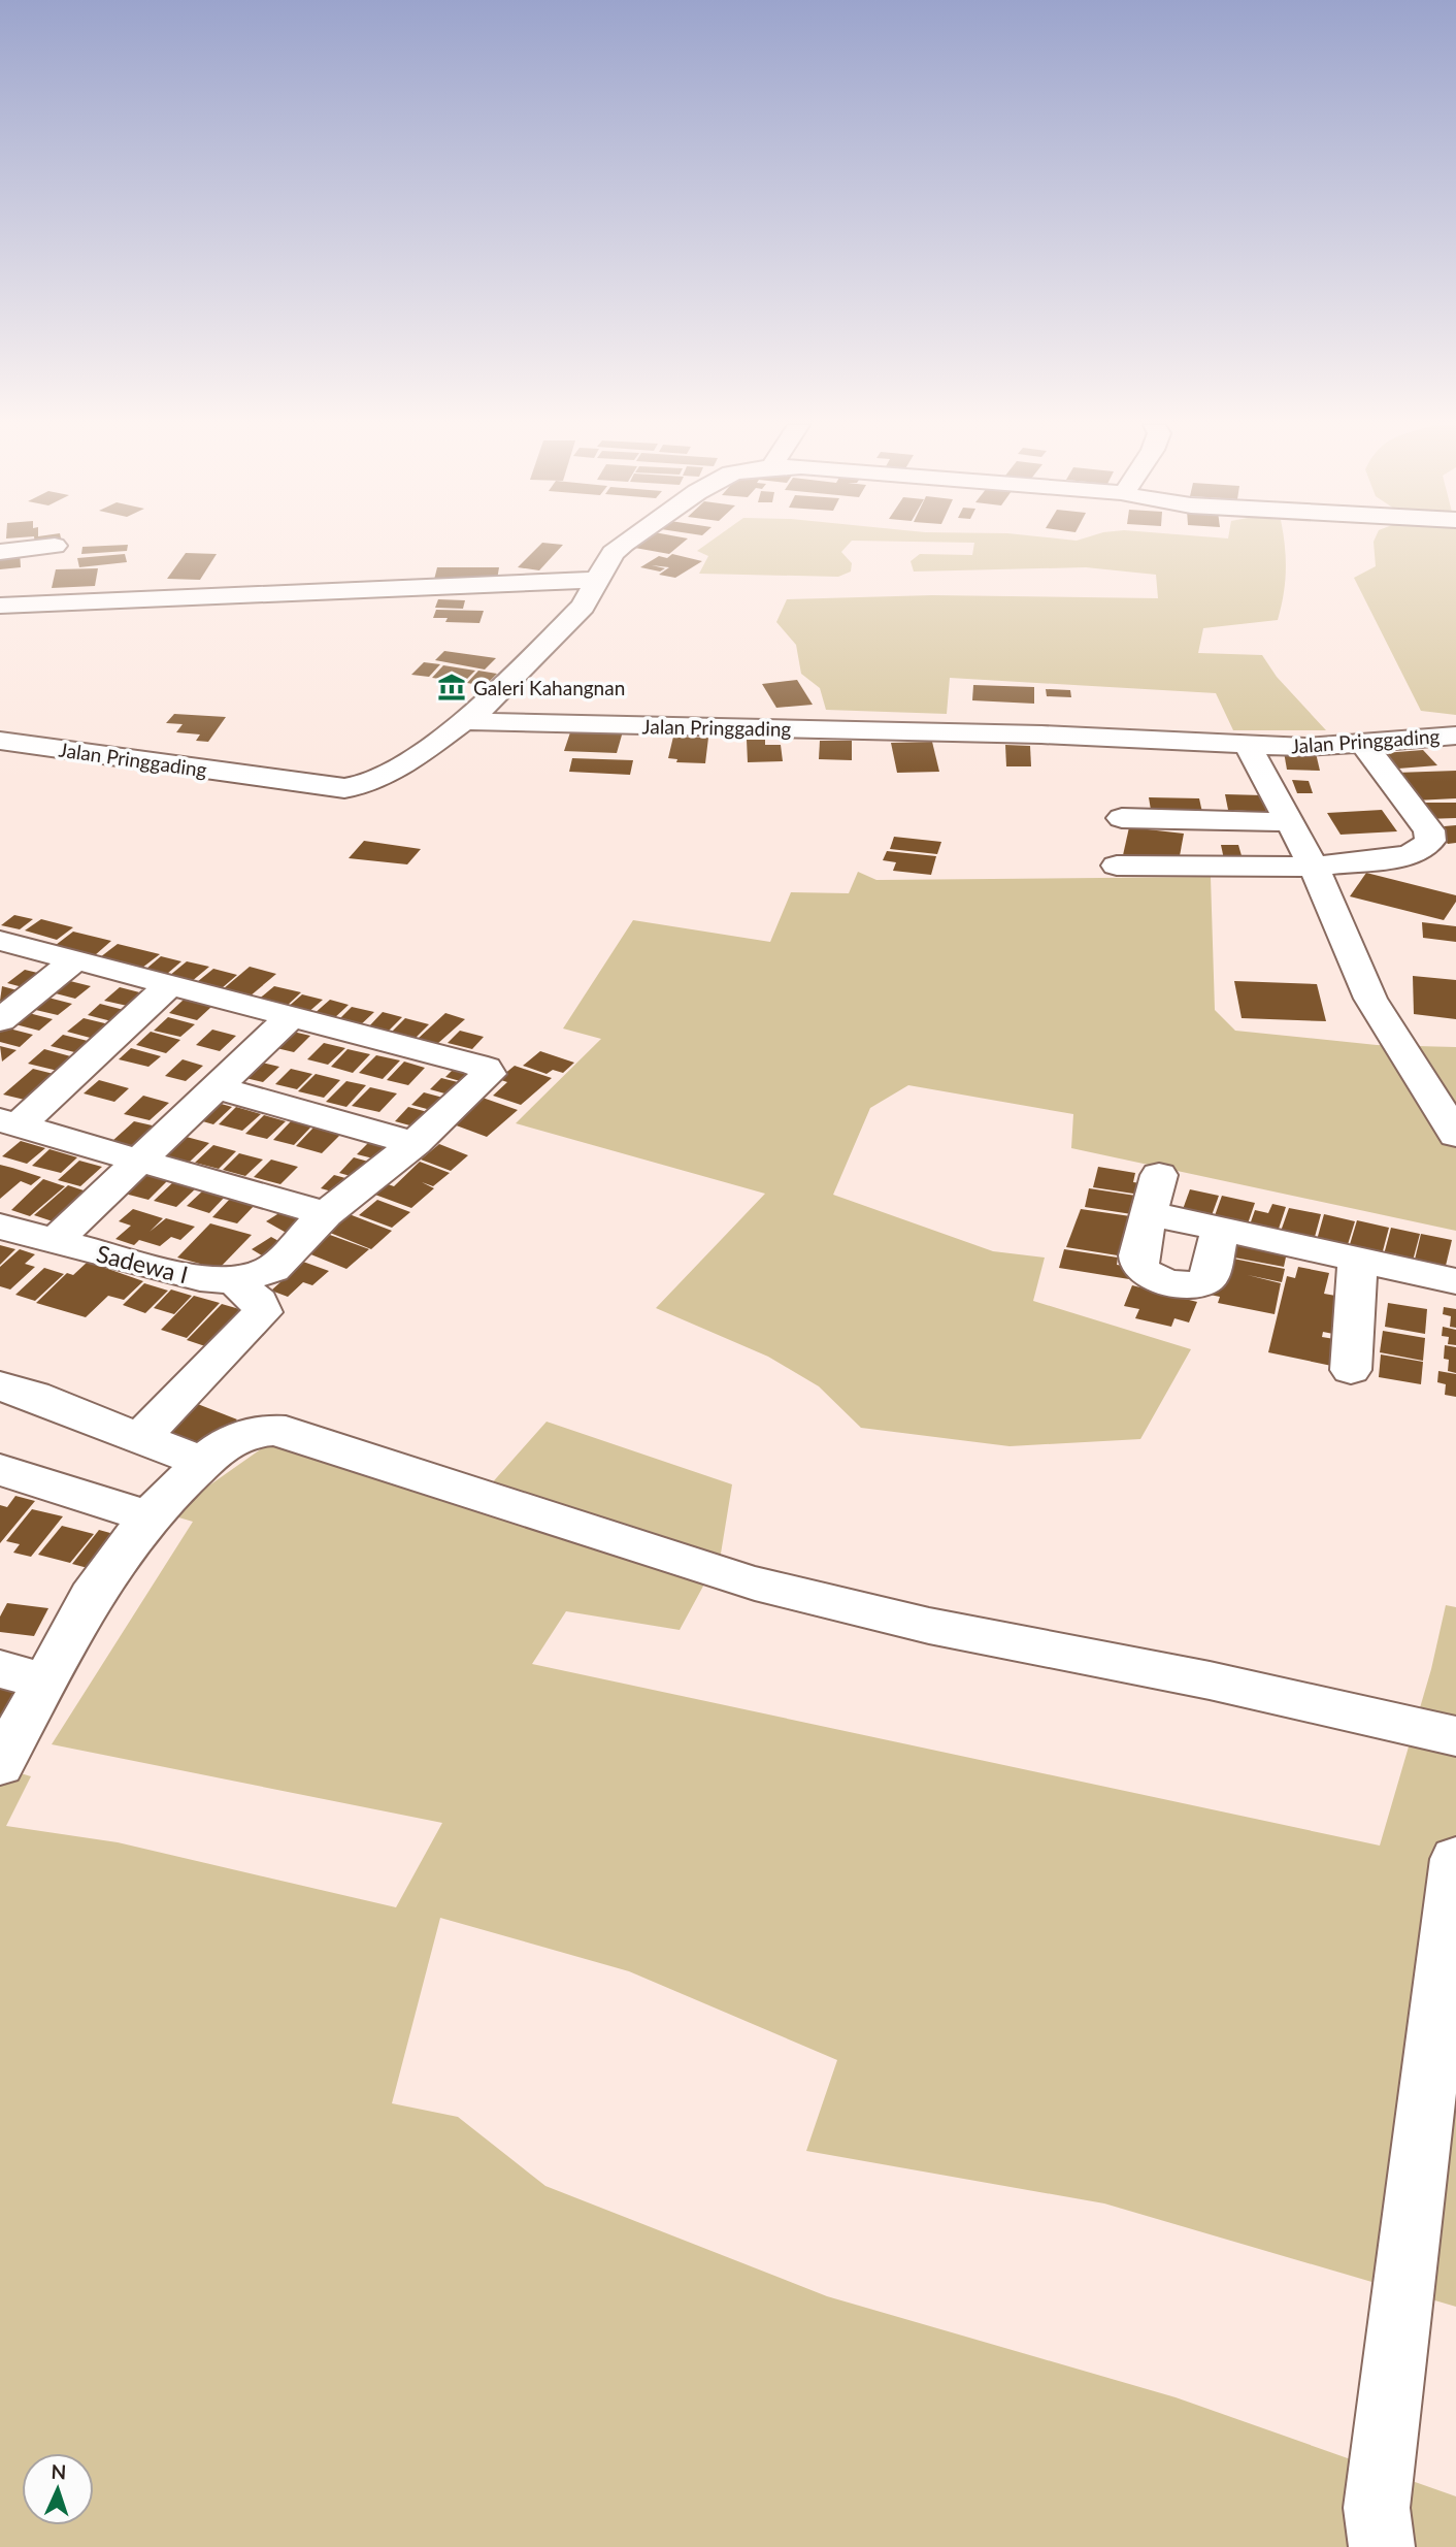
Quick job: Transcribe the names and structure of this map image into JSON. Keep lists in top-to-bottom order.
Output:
{
  "streets": {
    "street": ["Jalan Pringgading", "Sadewa I"]
  },
  "places": {
    "museum": ["Galeri Kahangnan"]
  },
  "north": "top"
}
